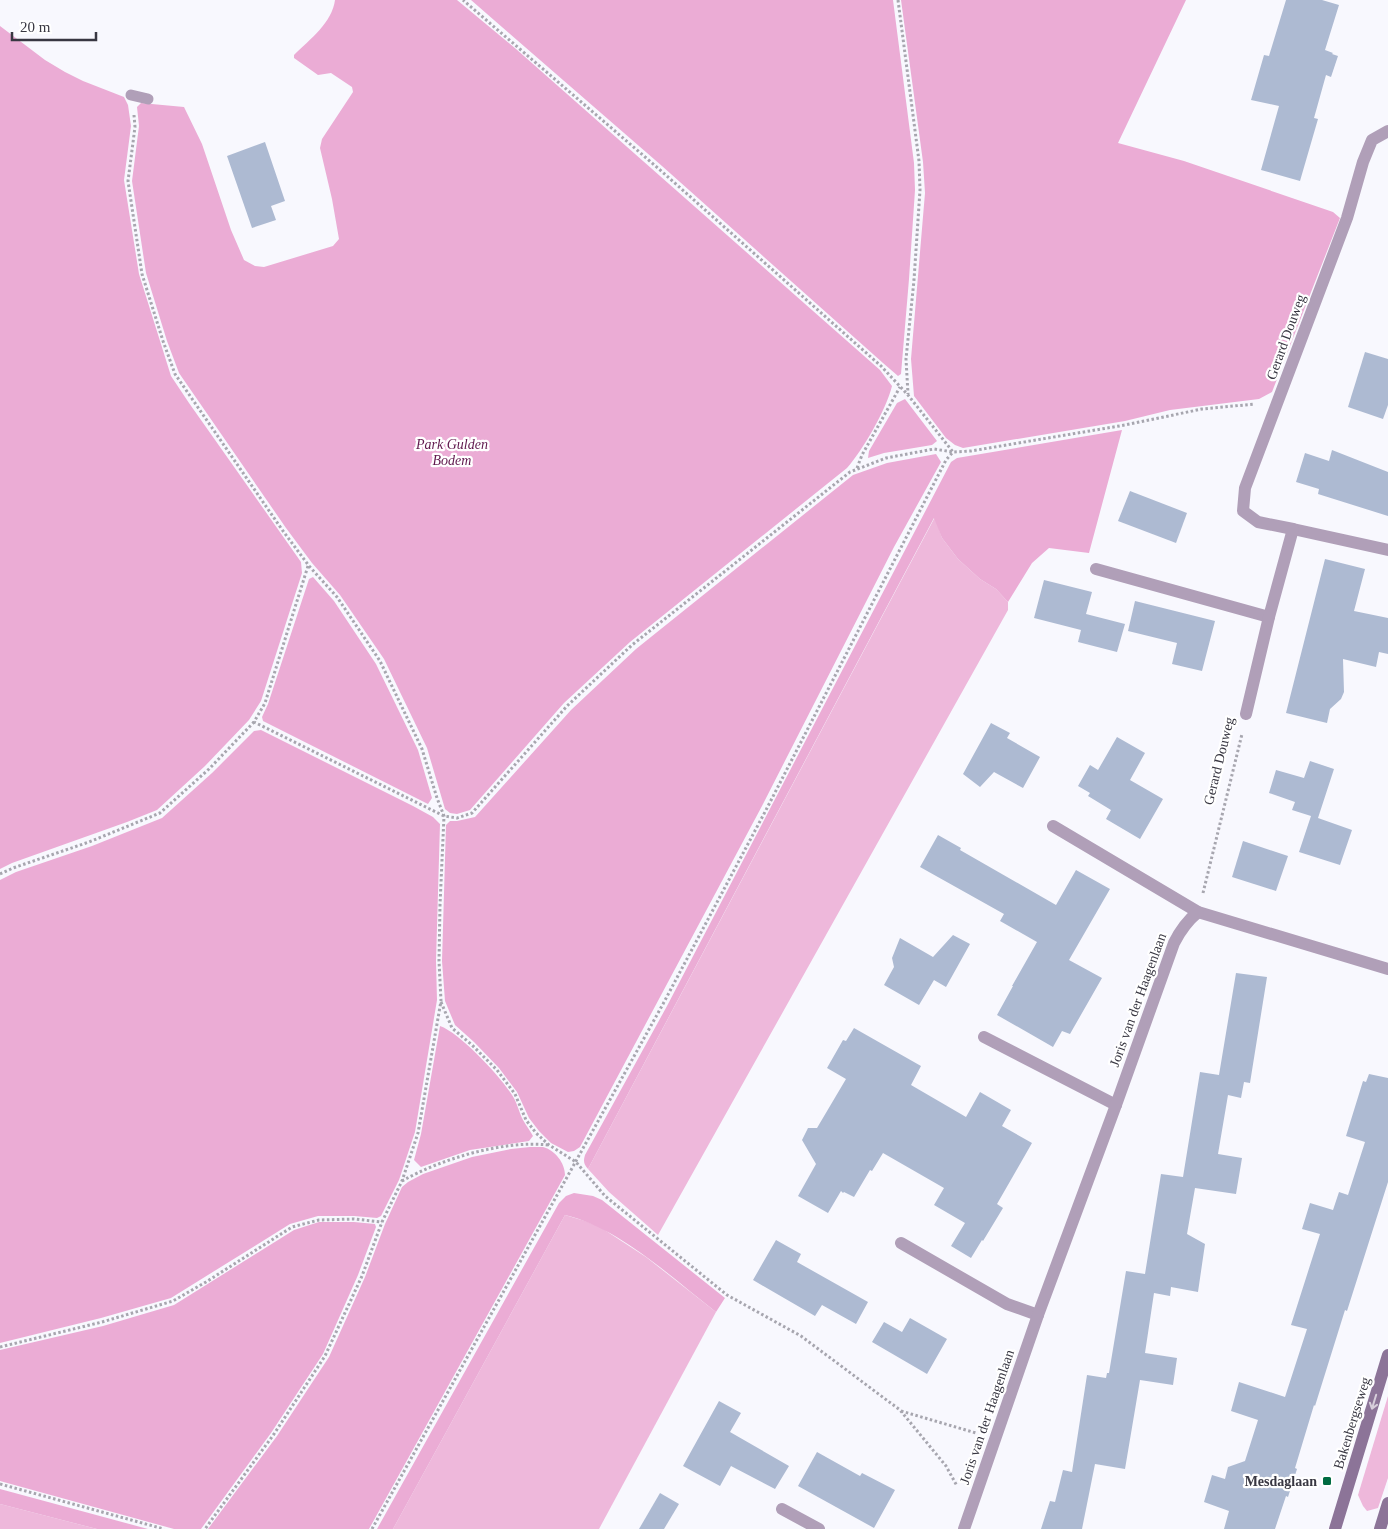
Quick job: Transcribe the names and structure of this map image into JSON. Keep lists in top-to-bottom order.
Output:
{
  "streets": {
    "street": ["Gerard Douweg", "Joris van der Haagenlaan", "Bakenbergseweg"]
  },
  "crossings": [
    ["Gerard Douweg", "Joris van der Haagenlaan"]
  ],
  "one_way": ["Bakenbergseweg"],
  "parks": ["Park Gulden Bodem"],
  "places": {
    "transit": ["Mesdaglaan"]
  },
  "scale_bar": "20 m"
}
